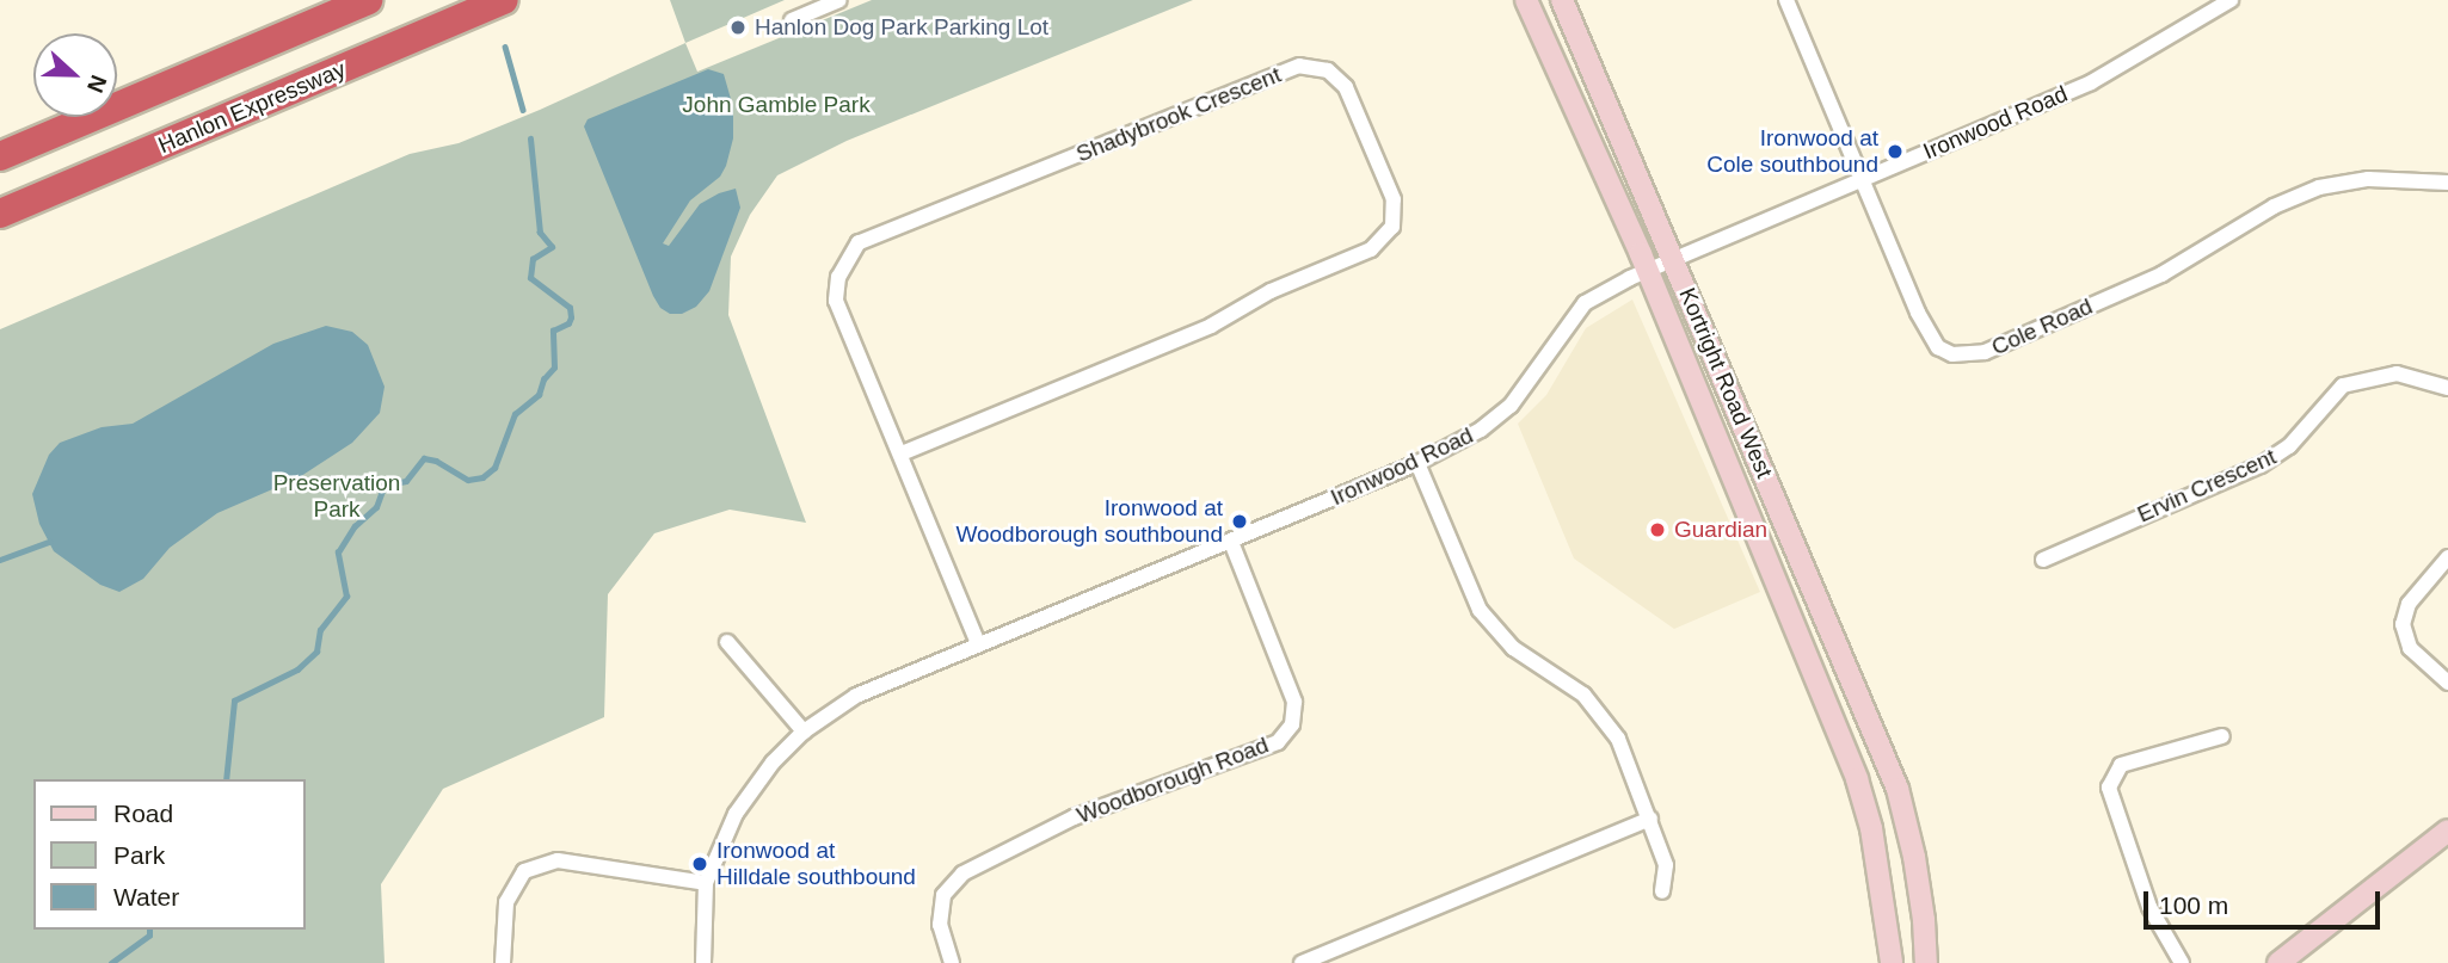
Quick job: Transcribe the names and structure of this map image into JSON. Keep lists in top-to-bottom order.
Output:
{
  "streets": {
    "highway": ["Hanlon Expressway"],
    "street": [
      "Shadybrook Crescent",
      "Ironwood Road",
      "Cole Road",
      "Kortright Road West",
      "Ervin Crescent",
      "Woodborough Road"
    ]
  },
  "crossings": [
    ["Shadybrook Crescent", "Ironwood Road"],
    ["Ironwood Road", "Cole Road"],
    ["Ironwood Road", "Kortright Road West"],
    ["Ironwood Road", "Woodborough Road"]
  ],
  "parks": ["John Gamble Park", "Preservation Park"],
  "places": [
    "Hanlon Dog Park Parking Lot",
    "Ironwood at Cole southbound",
    "Ironwood at Woodborough southbound",
    "Guardian",
    "Ironwood at Hilldale southbound"
  ],
  "legend": ["Road", "Park", "Water"],
  "scale_bar": "100 m",
  "north": "right"
}
